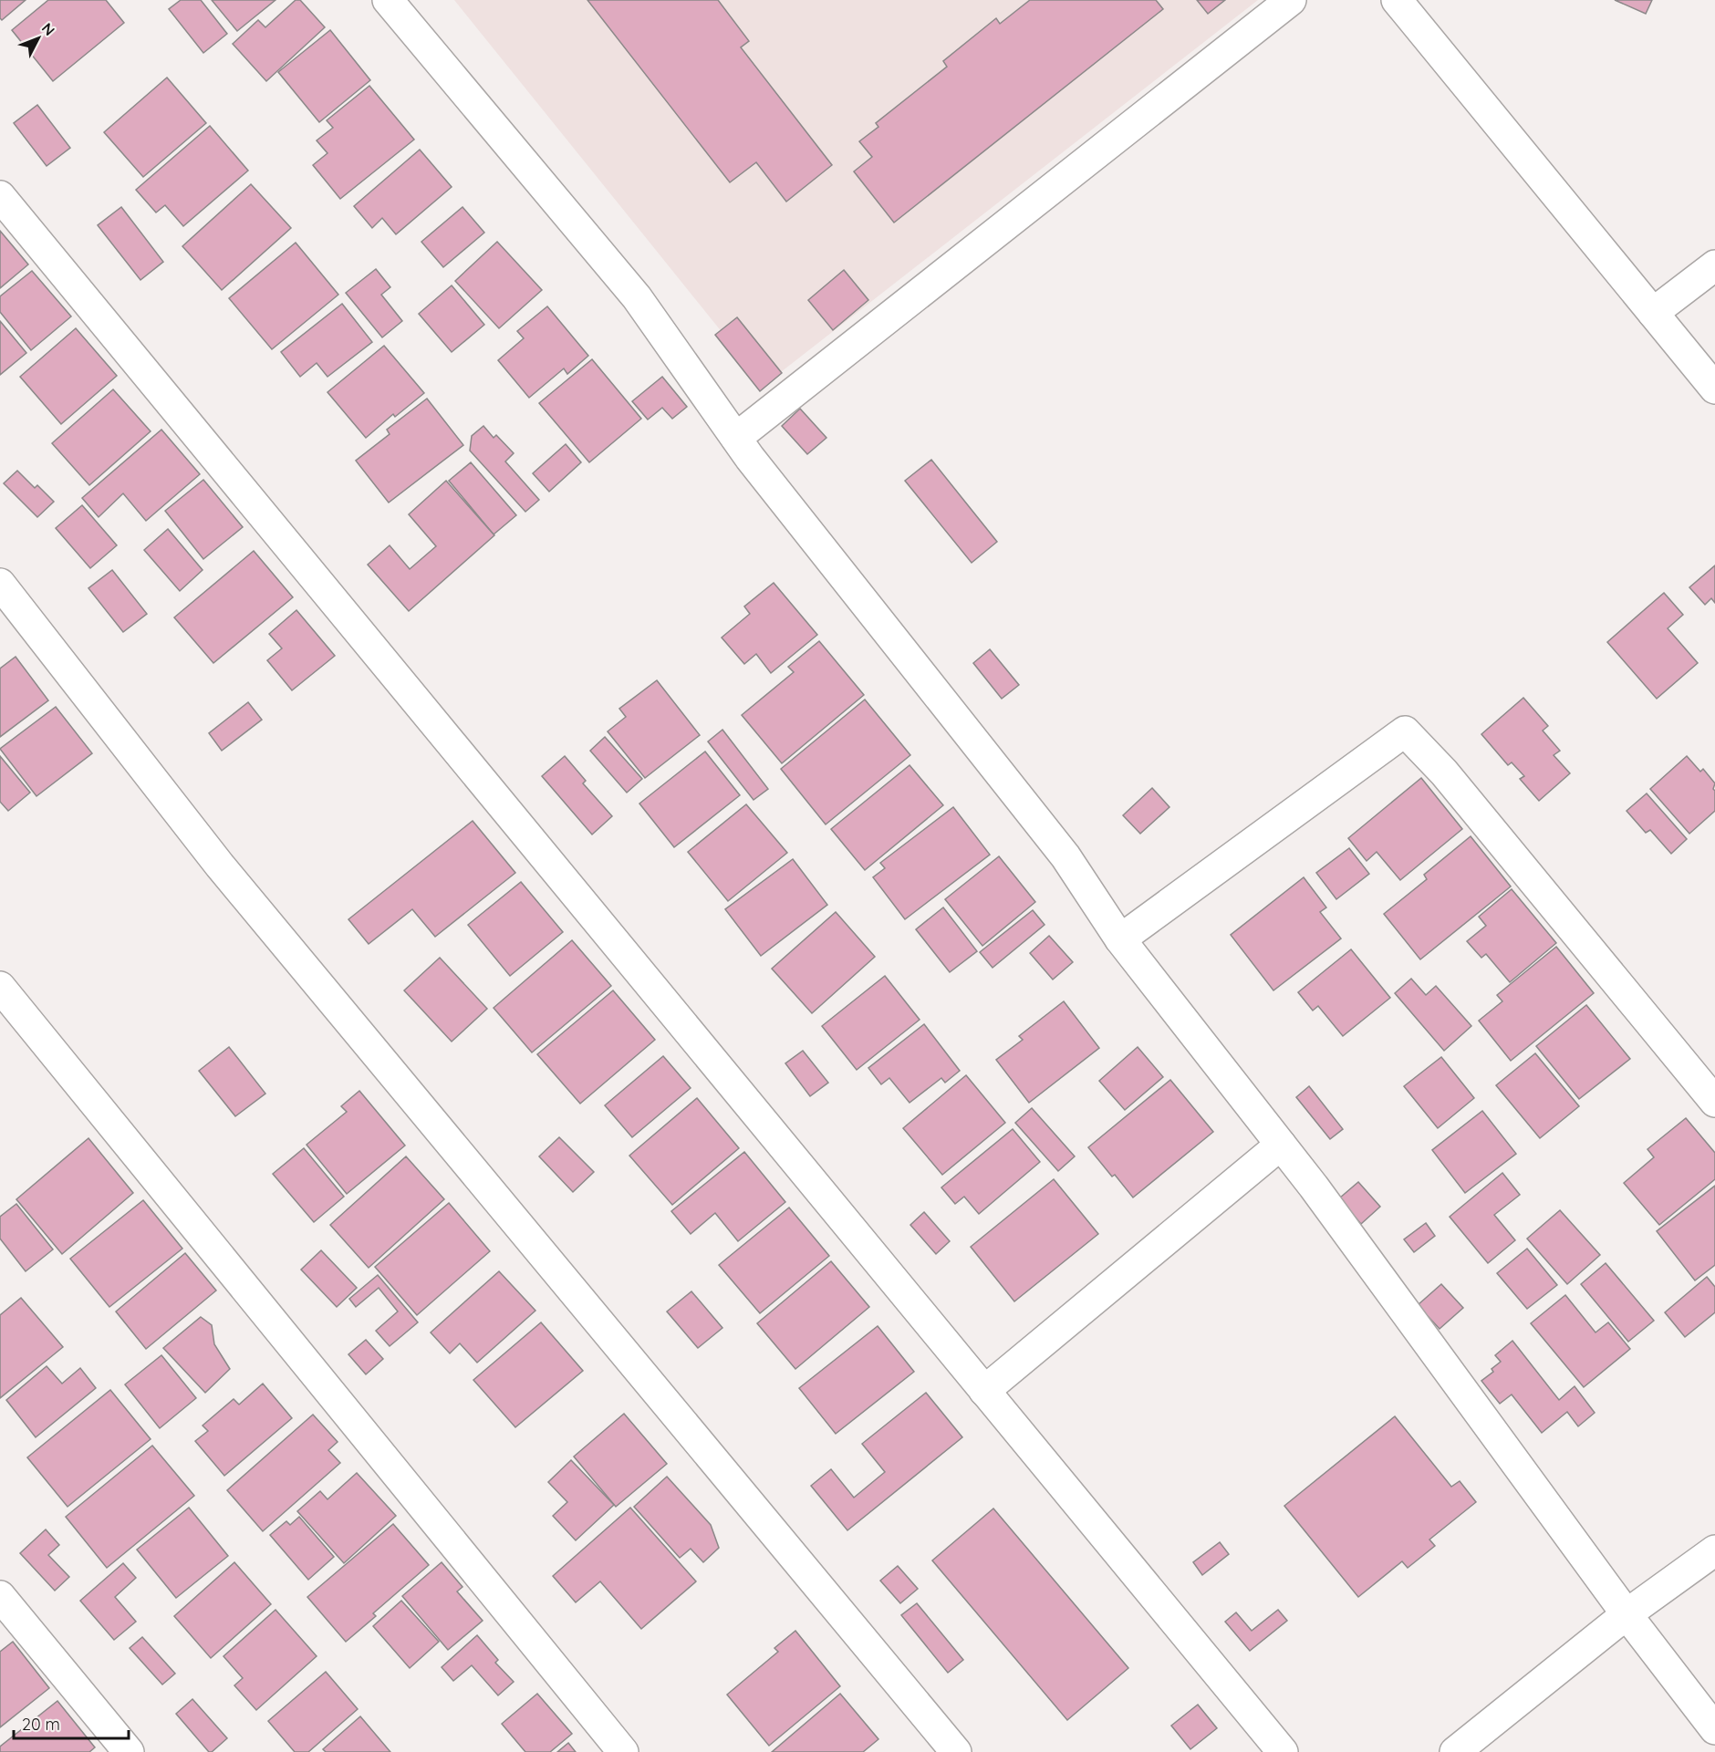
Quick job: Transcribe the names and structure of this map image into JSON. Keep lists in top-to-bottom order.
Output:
{
  "scale_bar": "20 m",
  "north": "top right"
}
